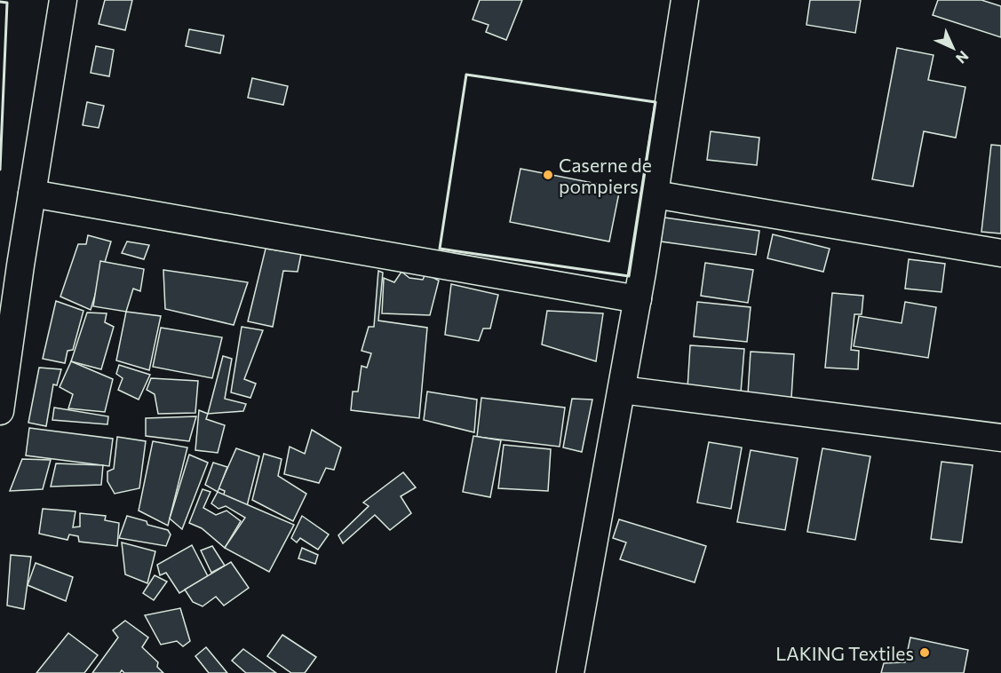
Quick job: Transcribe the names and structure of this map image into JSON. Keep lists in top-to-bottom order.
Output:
{
  "places": ["Caserne de pompiers", "LAKING Textiles"],
  "north": "bottom right"
}
